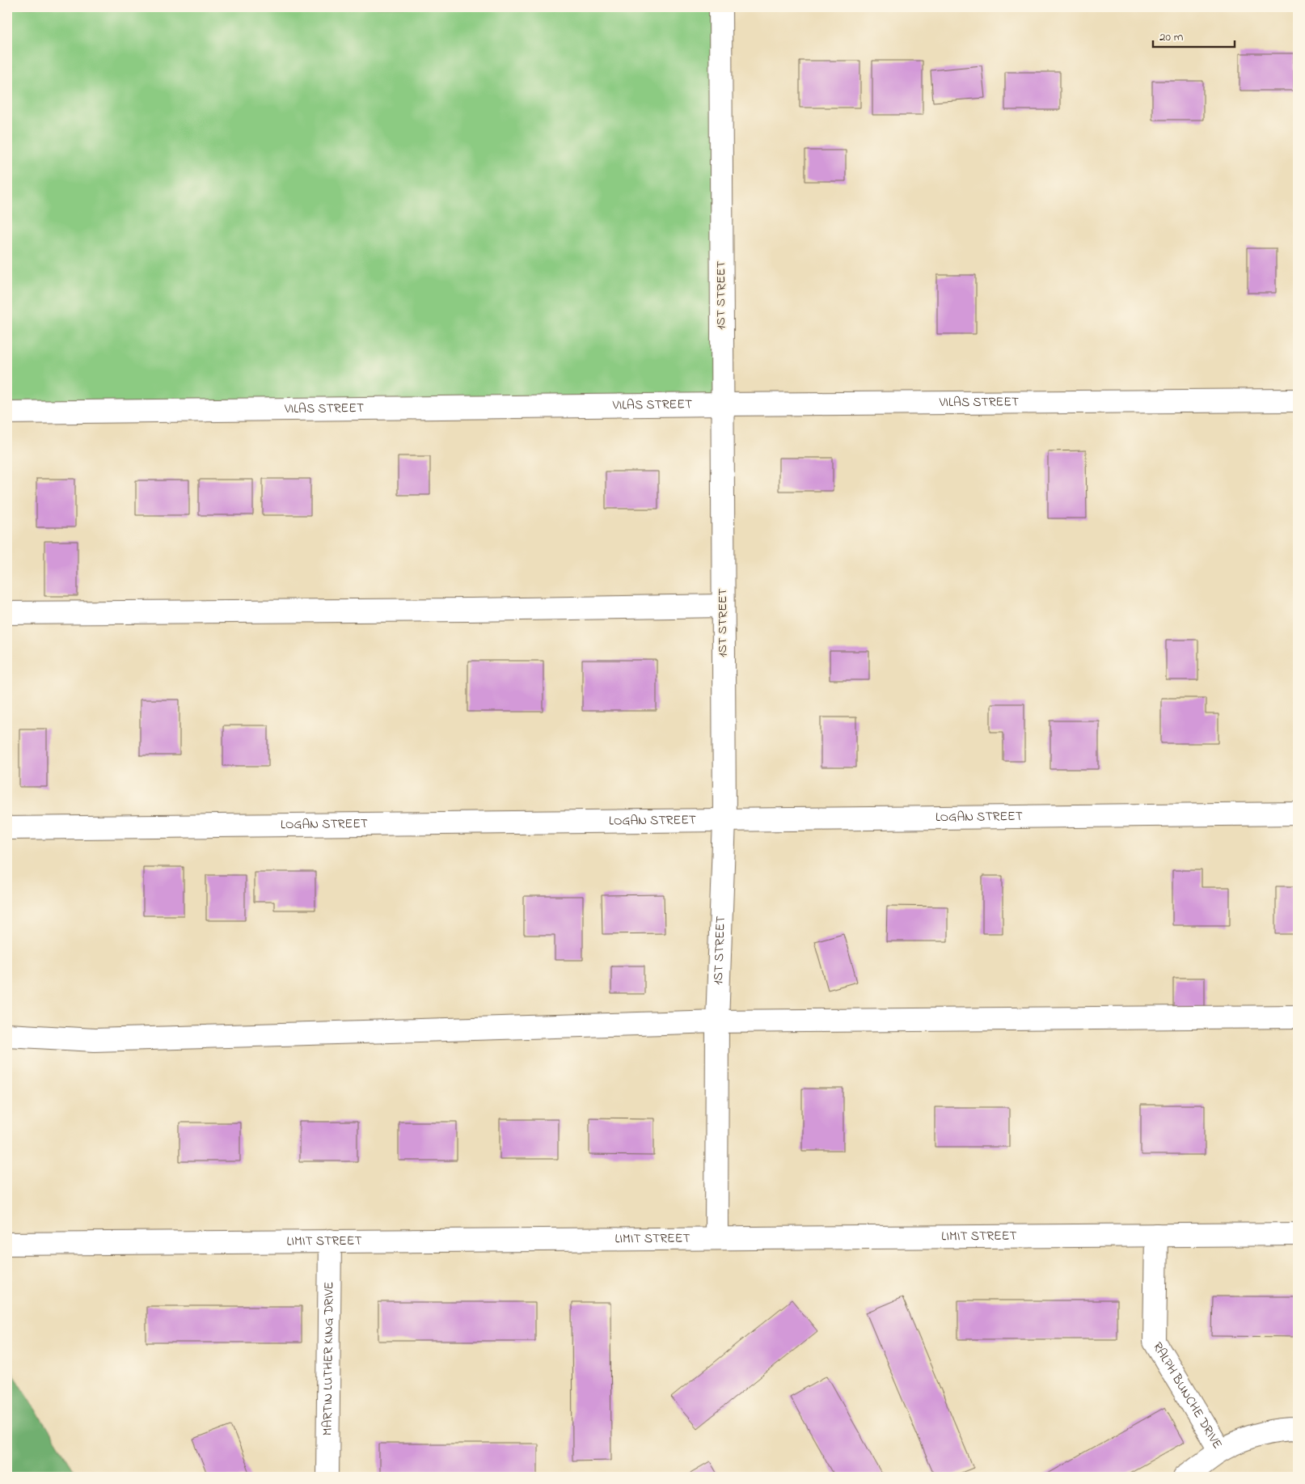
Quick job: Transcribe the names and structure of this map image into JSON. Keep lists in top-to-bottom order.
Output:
{
  "streets": {
    "street": [
      "1ST STREET",
      "VILAS STREET",
      "LOGAN STREET",
      "LIMIT STREET",
      "MARTIN LUTHER KING DRIVE",
      "RALPH BUNCHE DRIVE"
    ]
  },
  "crossings": [
    ["1ST STREET", "VILAS STREET"],
    ["1ST STREET", "LOGAN STREET"],
    ["1ST STREET", "LIMIT STREET"],
    ["LIMIT STREET", "MARTIN LUTHER KING DRIVE"],
    ["LIMIT STREET", "RALPH BUNCHE DRIVE"]
  ],
  "scale_bar": "20 m"
}
